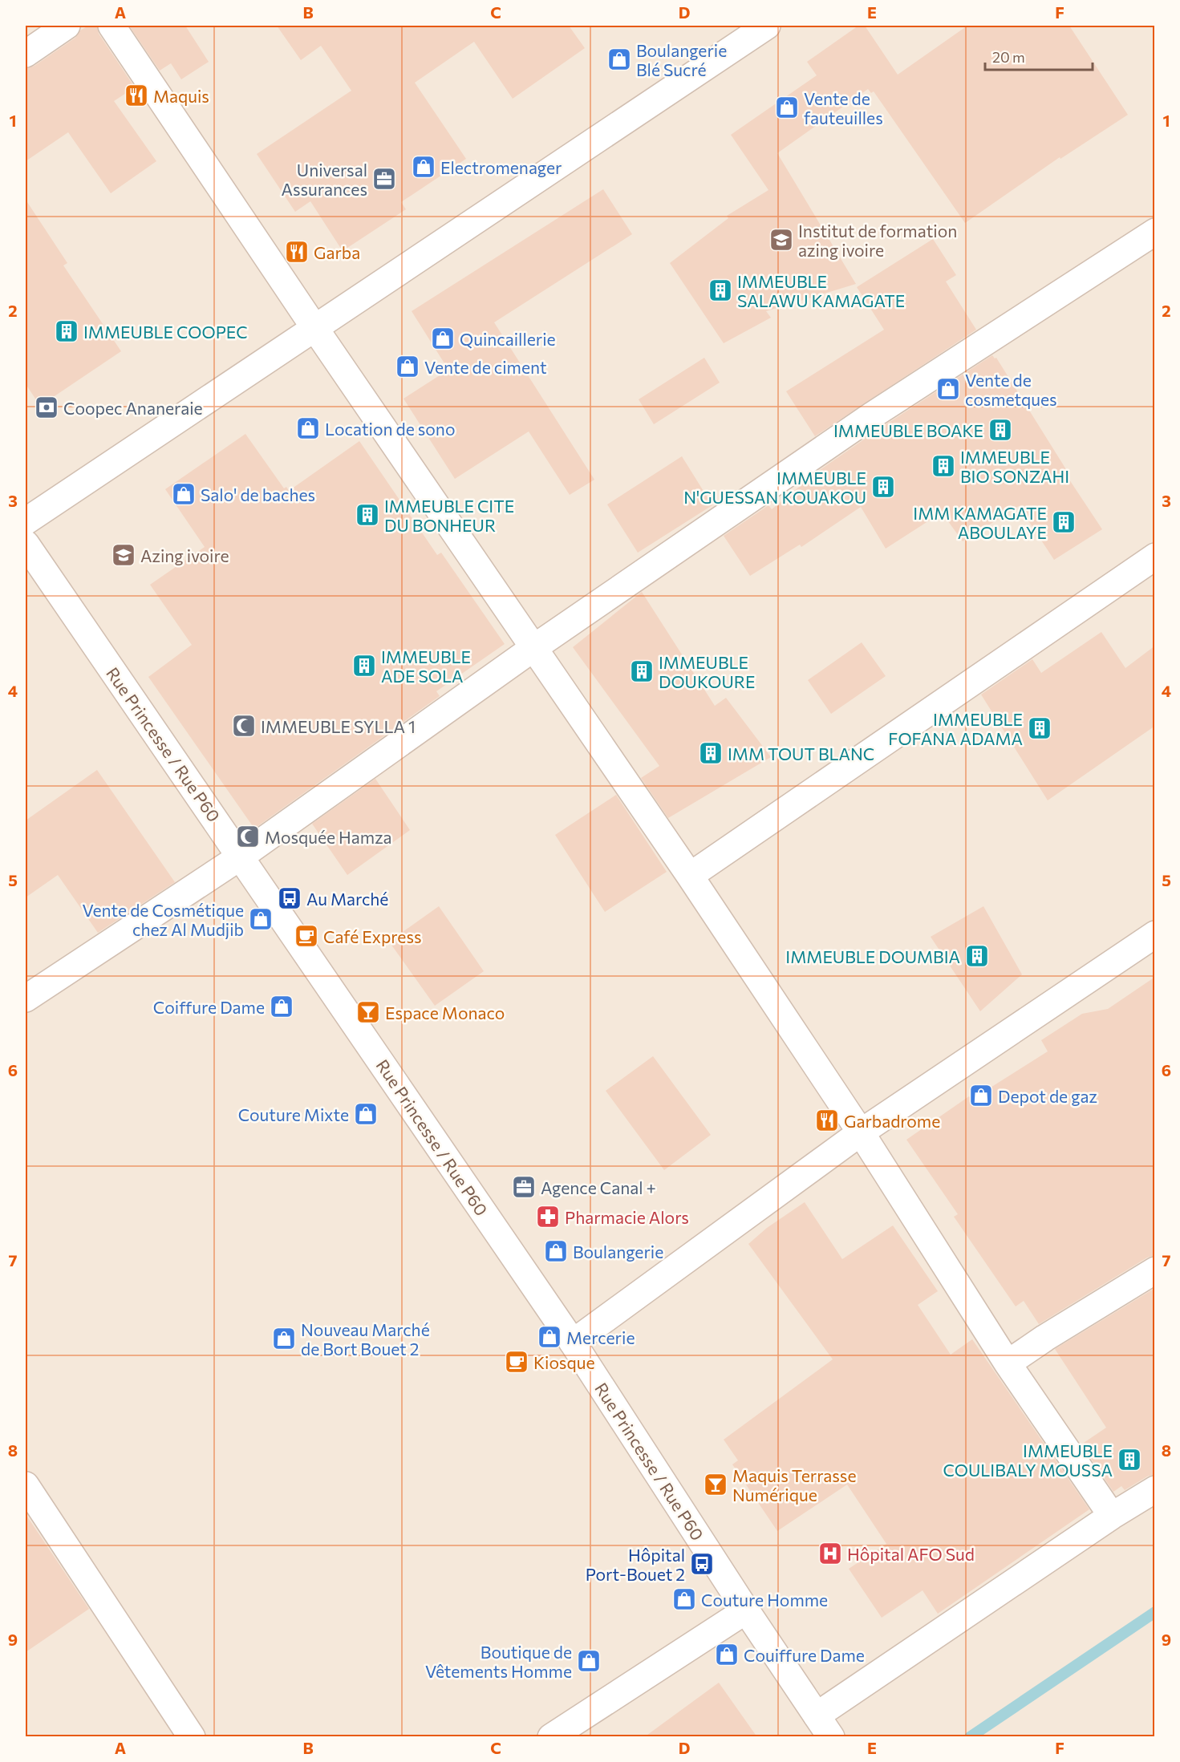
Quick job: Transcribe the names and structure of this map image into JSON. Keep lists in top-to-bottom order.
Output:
{
  "streets": {
    "street": ["Rue Princesse / Rue P60"]
  },
  "places": {
    "shop": [
      "Boulangerie Blé Sucré",
      "Vente de fauteuilles",
      "Electromenager",
      "Quincaillerie",
      "Vente de ciment",
      "Vente de cosmetques",
      "Location de sono",
      "Salo' de baches",
      "Vente de Cosmétique chez Al Mudjib",
      "Coiffure Dame",
      "Depot de gaz",
      "Couture Mixte",
      "Boulangerie",
      "Mercerie",
      "Nouveau Marché de Bort Bouet 2",
      "Couture Homme",
      "Couiffure Dame",
      "Boutique de Vêtements Homme"
    ],
    "restaurant": ["Maquis", "Garba", "Garbadrome"],
    "office": ["Universal Assurances", "Agence Canal +"],
    "school or university": ["Institut de formation azing ivoire", "Azing ivoire"],
    "building": [
      "IMMEUBLE SALAWU KAMAGATE",
      "IMMEUBLE COOPEC",
      "IMMEUBLE BOAKE",
      "IMMEUBLE BIO SONZAHI",
      "IMMEUBLE N'GUESSAN KOUAKOU",
      "IMMEUBLE CITE DU BONHEUR",
      "IMM KAMAGATE ABOULAYE",
      "IMMEUBLE ADE SOLA",
      "IMMEUBLE DOUKOURE",
      "IMMEUBLE FOFANA ADAMA",
      "IMM TOUT BLANC",
      "IMMEUBLE DOUMBIA",
      "IMMEUBLE COULIBALY MOUSSA"
    ],
    "bank": ["Coopec Ananeraie"],
    "mosque": ["IMMEUBLE SYLLA 1", "Mosquée Hamza"],
    "bus stop": ["Au Marché", "Hôpital Port-Bouet 2"],
    "cafe": ["Café Express", "Kiosque"],
    "bar": ["Espace Monaco", "Maquis Terrasse Numérique"],
    "pharmacy": ["Pharmacie Alors"],
    "hospital": ["Hôpital AFO Sud"]
  },
  "scale_bar": "20 m",
  "grid": {
    "columns": [
      "A",
      "B",
      "C",
      "D",
      "E",
      "F"
    ],
    "rows": [
      "1",
      "2",
      "3",
      "4",
      "5",
      "6",
      "7",
      "8",
      "9"
    ]
  }
}
